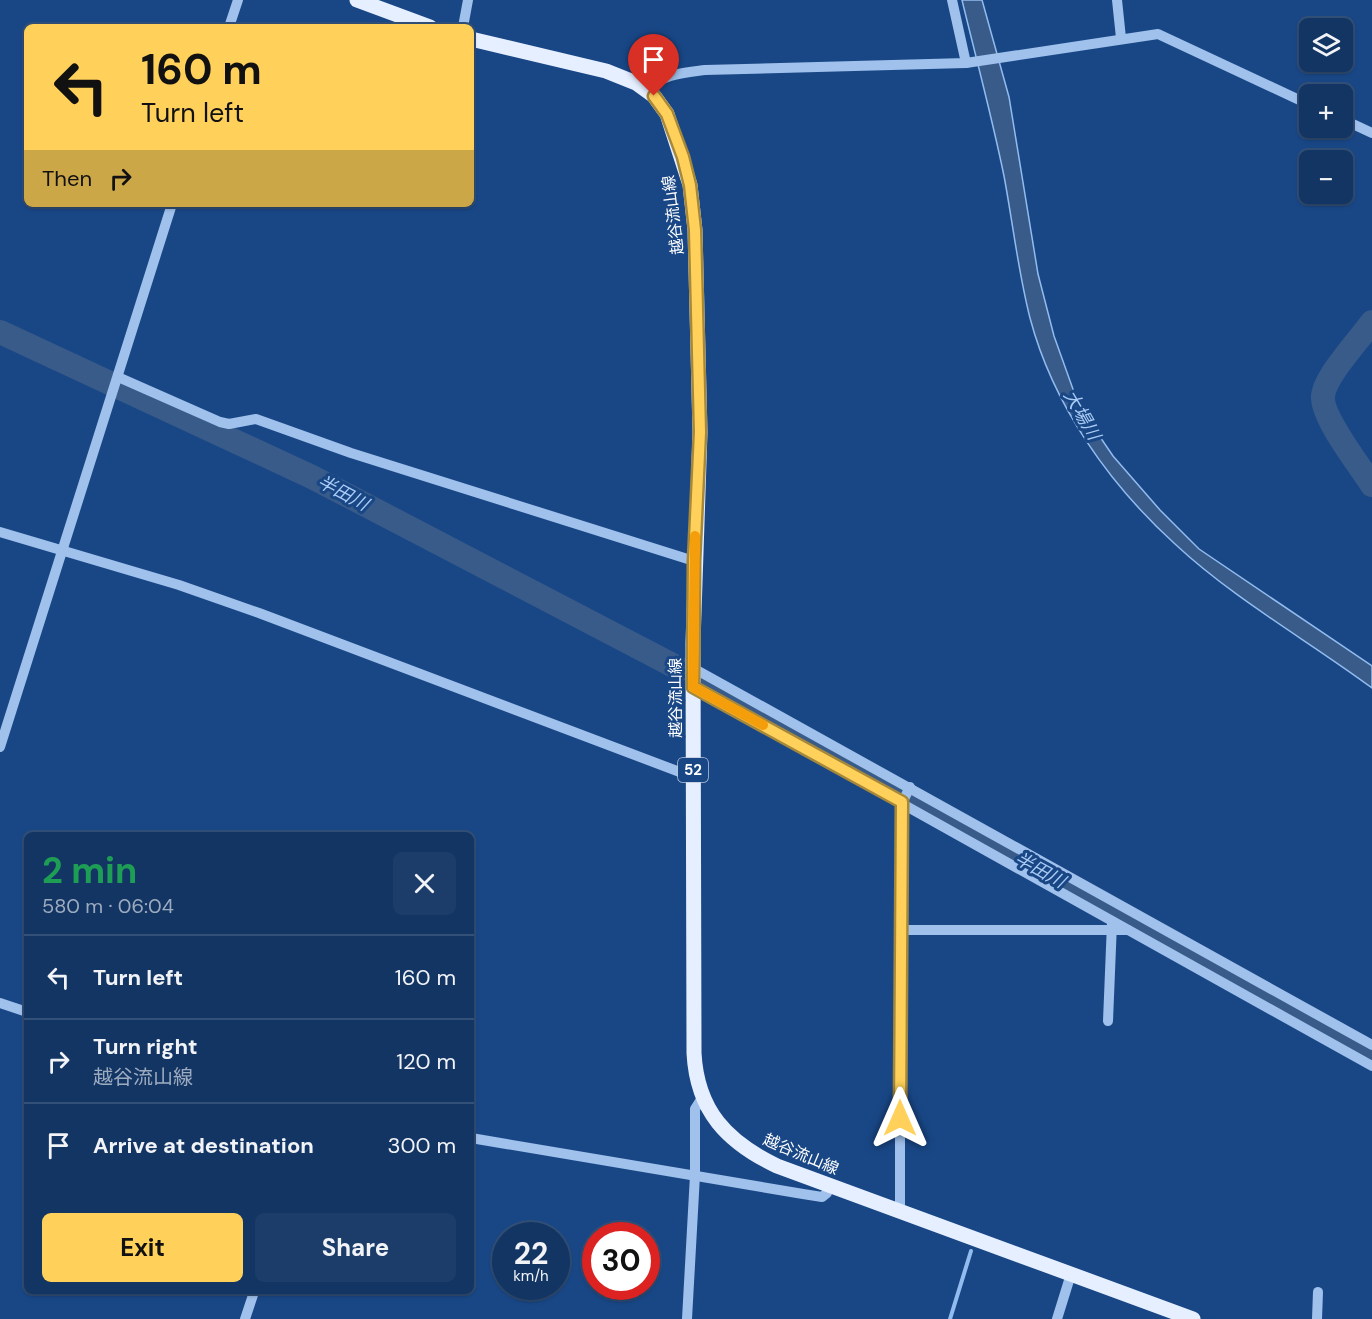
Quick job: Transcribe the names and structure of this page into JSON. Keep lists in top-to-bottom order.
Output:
{
  "streets": {
    "main road": ["越谷流山線", "52"]
  },
  "water": ["大場川", "半田川"],
  "page": {
    "map_buttons": ["+", "−"],
    "turn": ["160 m", "Turn left"],
    "then": "Then",
    "heading": ["2 min", "580 m · 06:04"],
    "list": [
      {
        "name": "Turn left",
        "value": "160 m"
      },
      {
        "name": "Turn right",
        "note": "越谷流山線",
        "value": "120 m"
      },
      {
        "name": "Arrive at destination",
        "value": "300 m"
      }
    ],
    "buttons": ["Exit", "Share"],
    "speed": "22 km/h",
    "limit": "30"
  }
}
